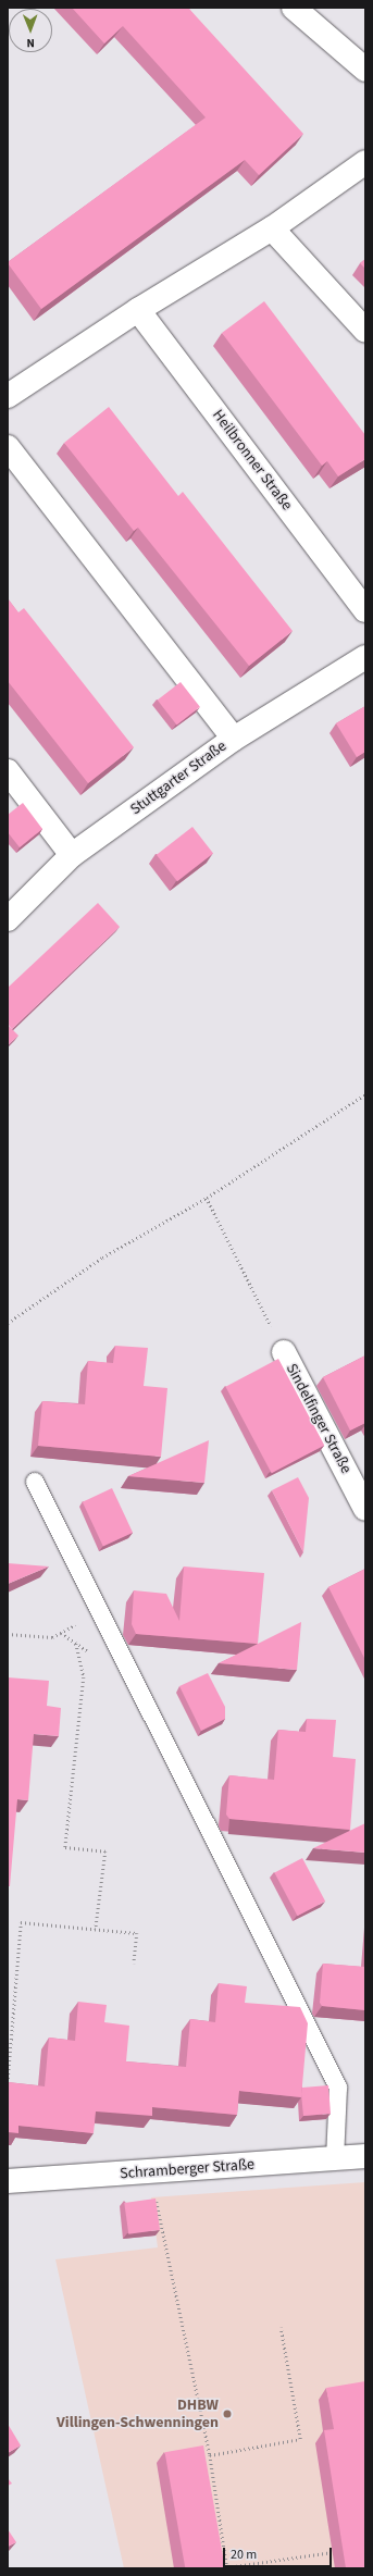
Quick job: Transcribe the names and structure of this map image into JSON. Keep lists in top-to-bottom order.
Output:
{
  "streets": {
    "street": [
      "Heilbronner Straße",
      "Stuttgarter Straße",
      "Sindelfinger Straße",
      "Schramberger Straße"
    ]
  },
  "places": ["DHBW Villingen-Schwenningen"],
  "scale_bar": "20 m",
  "north": "bottom"
}
